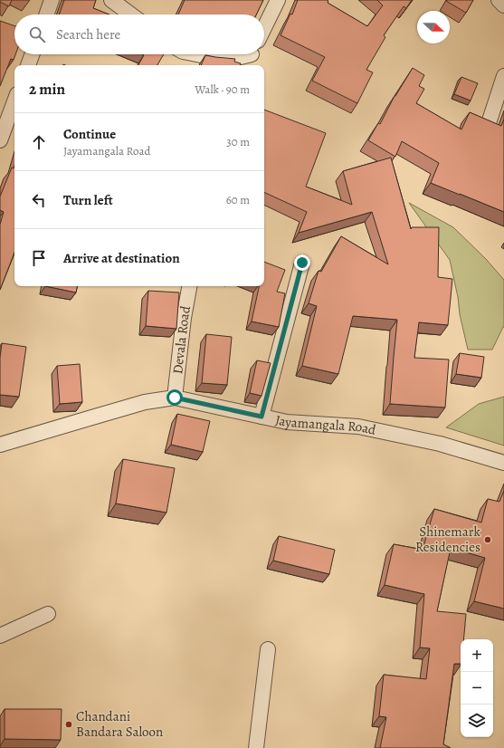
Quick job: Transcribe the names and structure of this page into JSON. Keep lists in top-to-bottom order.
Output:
{
  "streets": {
    "street": ["Devala Road", "Jayamangala Road"]
  },
  "crossings": [
    ["Devala Road", "Jayamangala Road"]
  ],
  "places": ["Shinemark Residencies", "Chandani Bandara Saloon"],
  "north": "right",
  "page": {
    "search": "Search here",
    "heading": ["2 min", "Walk · 90 m"],
    "list": [
      ["Continue", "Jayamangala Road", "30 m"],
      ["Turn left", "60 m"],
      "Arrive at destination"
    ],
    "map_buttons": ["+", "−"]
  }
}
